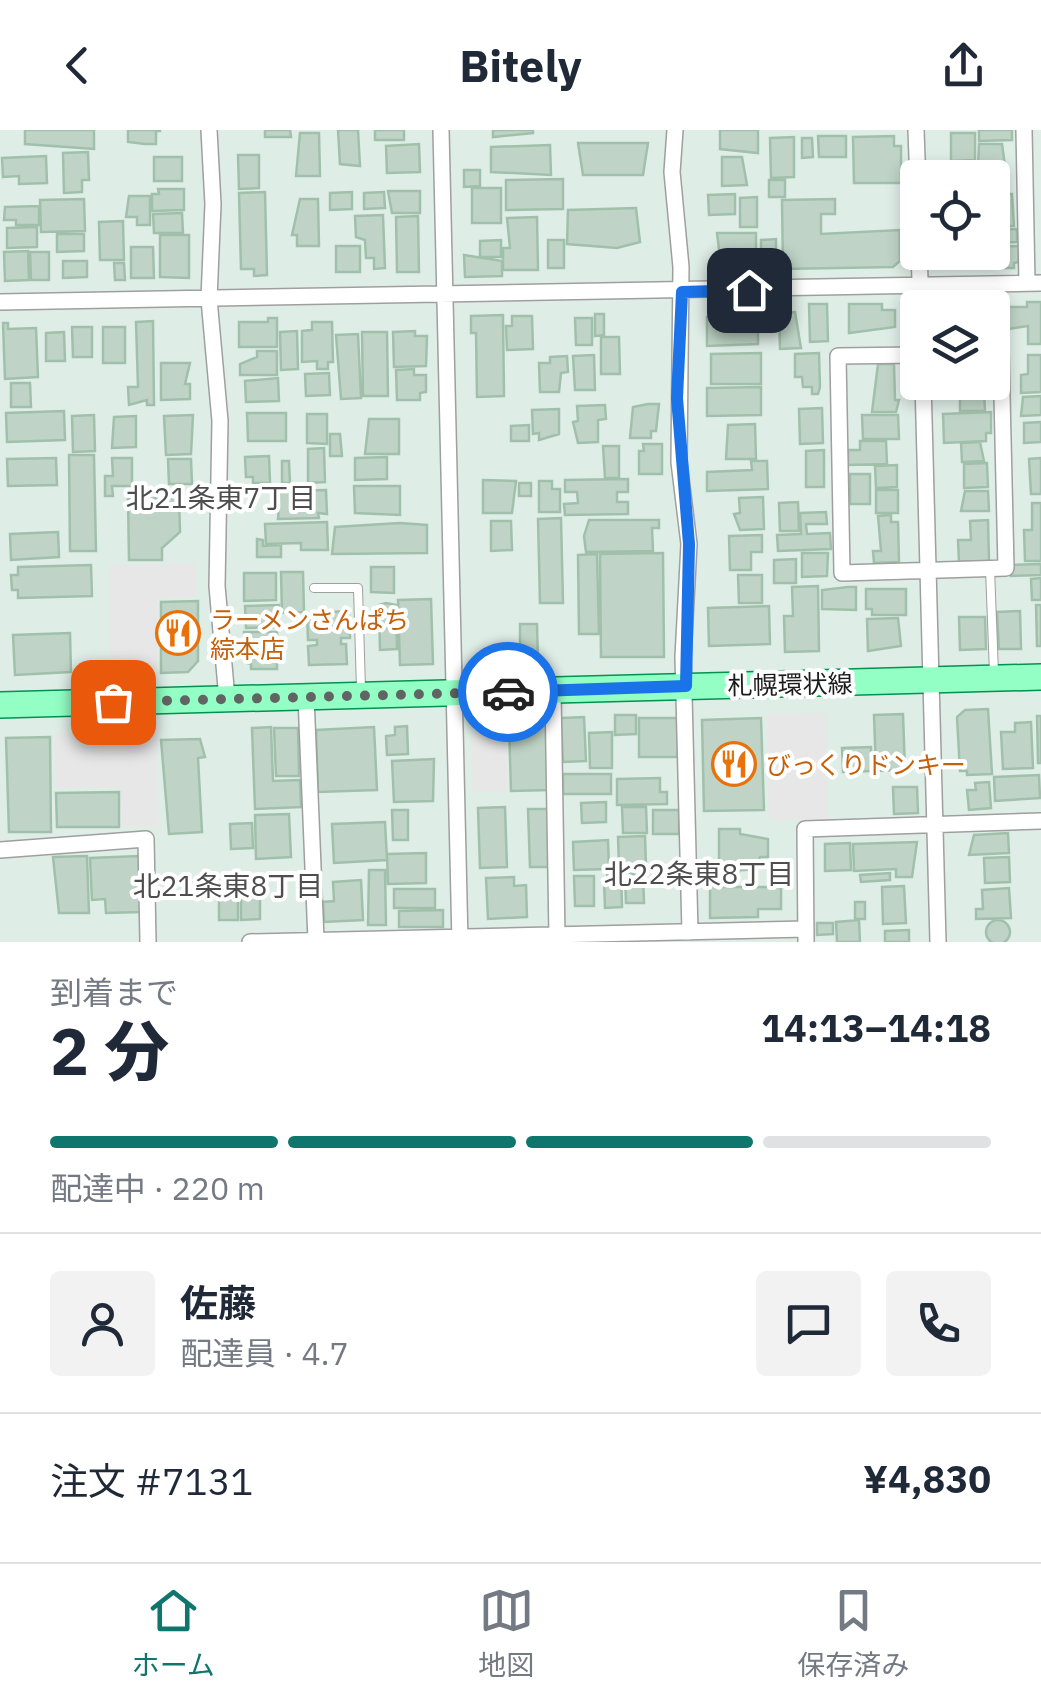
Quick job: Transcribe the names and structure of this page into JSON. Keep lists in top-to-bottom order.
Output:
{
  "streets": {
    "main road": ["札幌環状線"]
  },
  "districts": ["北21条東7丁目", "北22条東8丁目", "北21条東8丁目"],
  "places": {
    "restaurant": ["ラーメンさんぱち 綜本店", "びっくりドンキー"]
  },
  "page": {
    "header": "Bitely",
    "heading": ["2 分", "到着まで", "14:13–14:18"],
    "panel": [
      "佐藤",
      "配達員 · 4.7",
      "注文 #7131",
      "¥4,830"
    ],
    "bar": "配達中 · 220 m",
    "tabs": ["ホーム", "地図", "保存済み"]
  }
}
